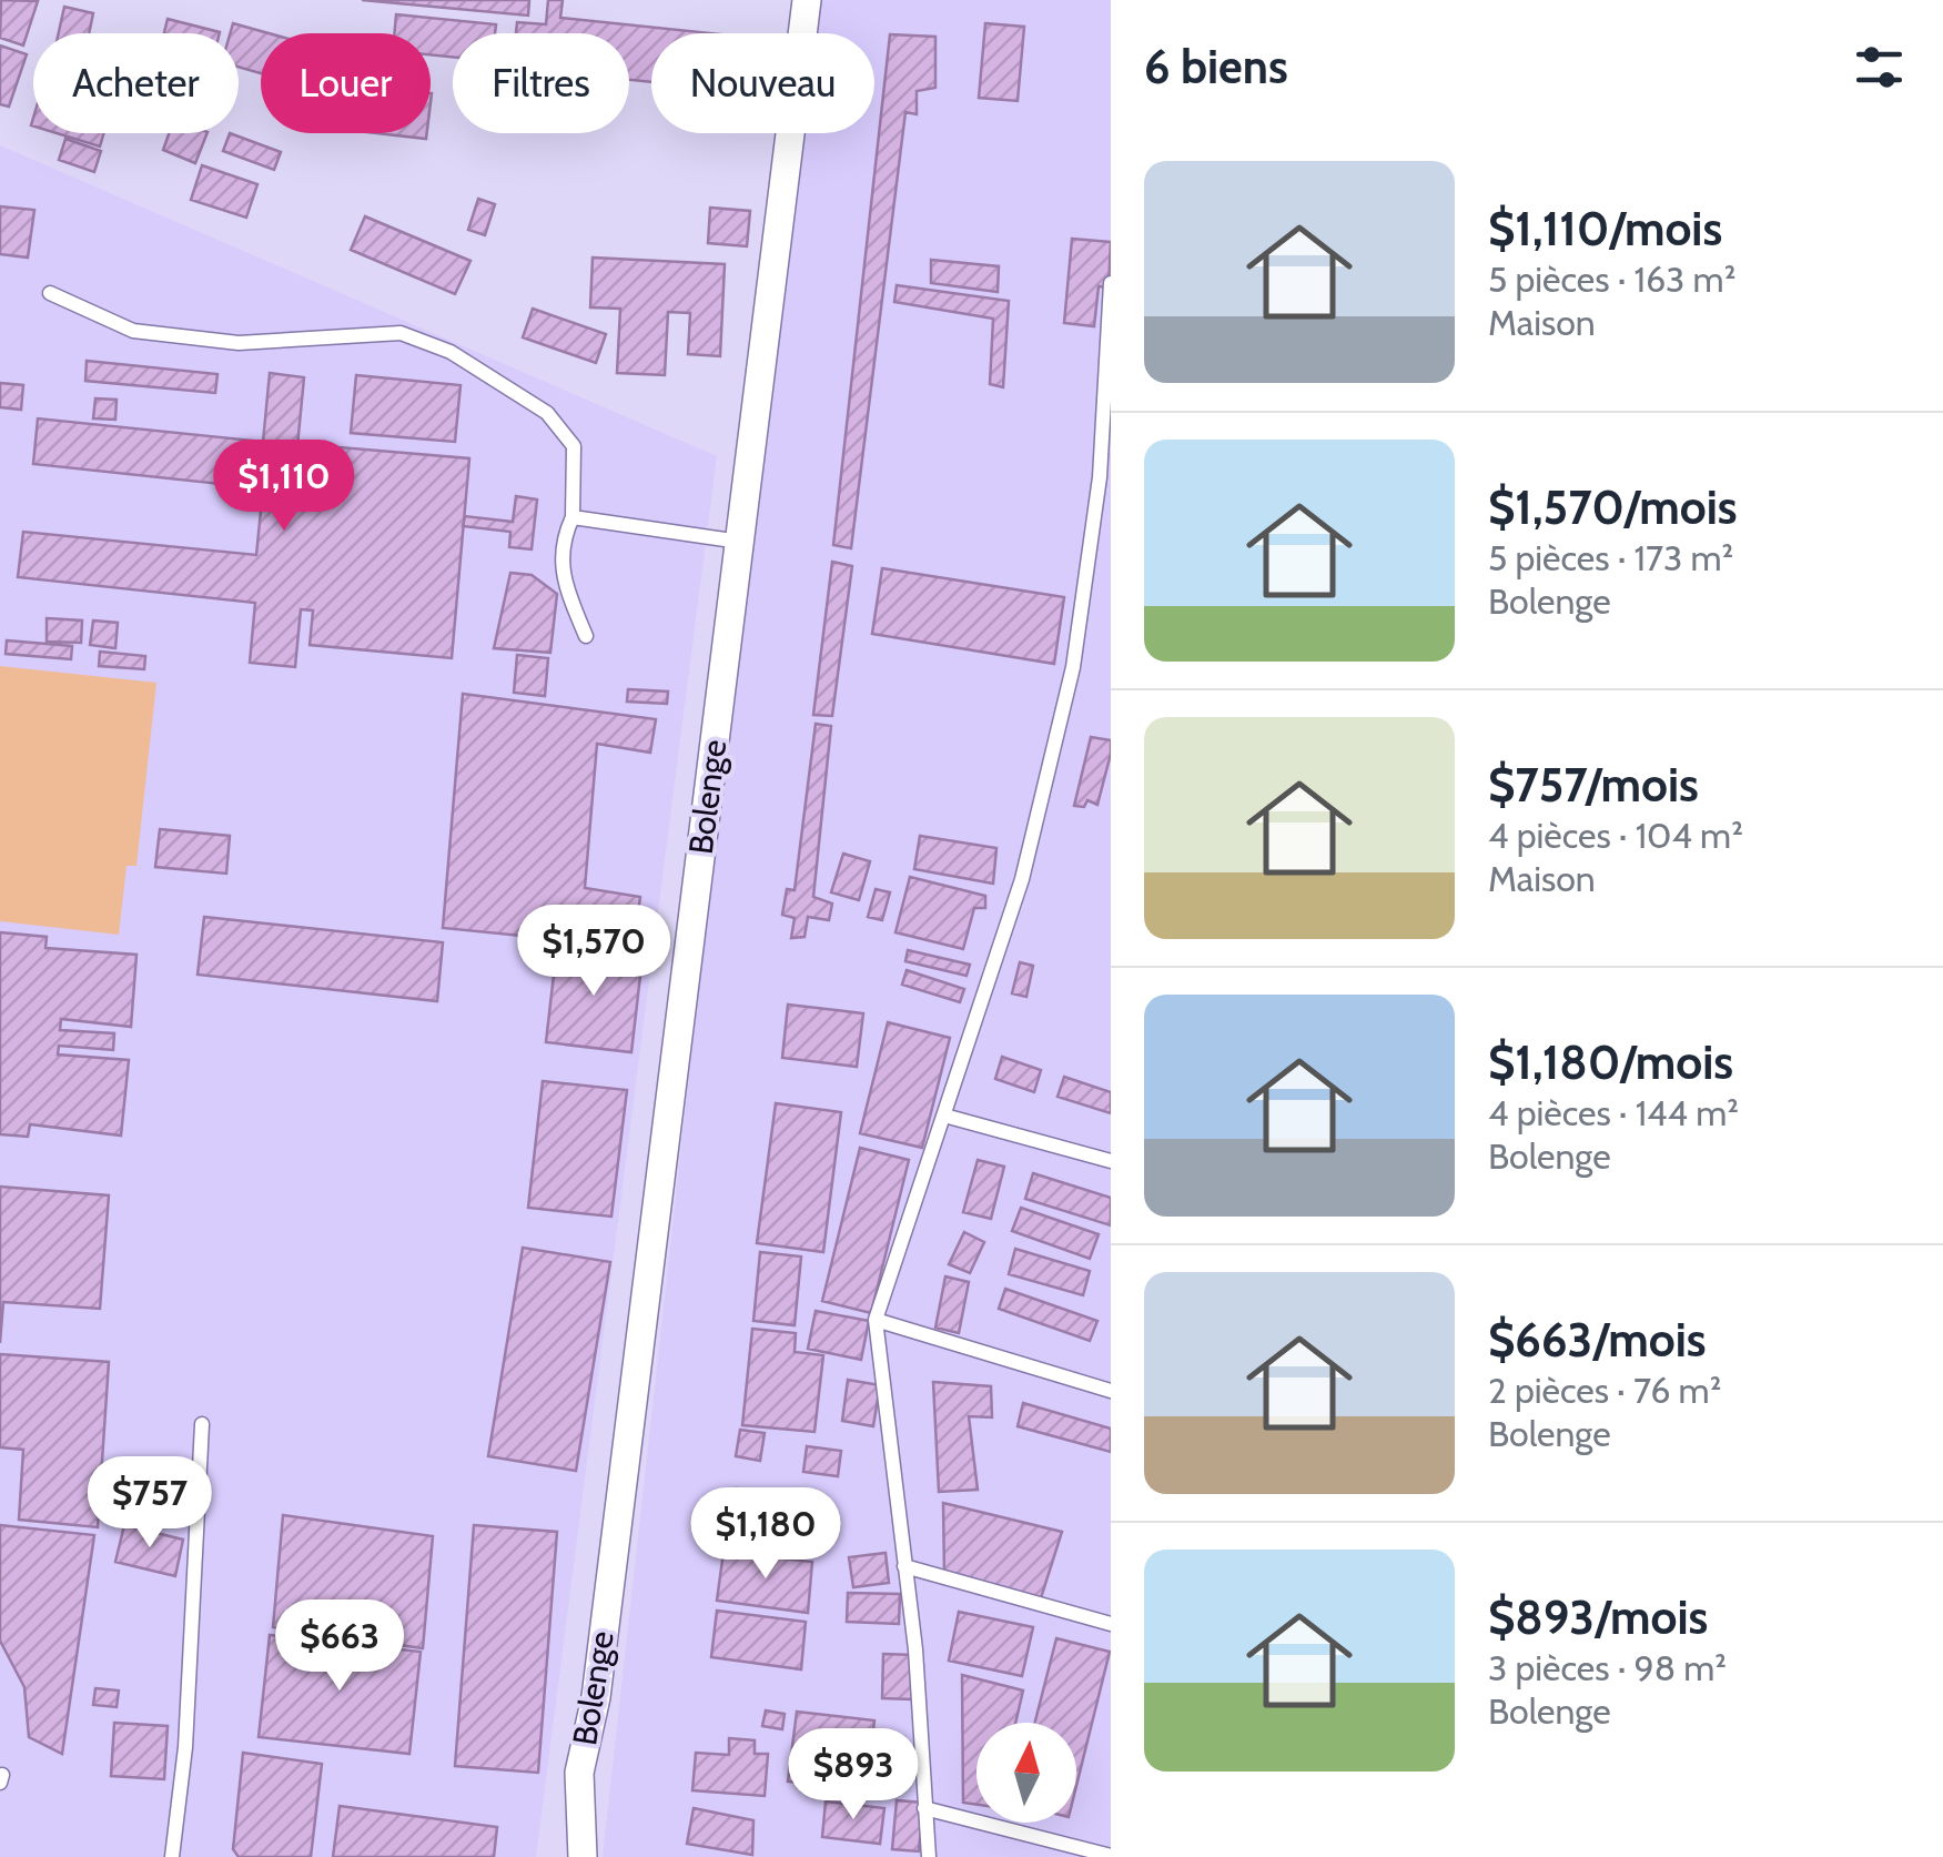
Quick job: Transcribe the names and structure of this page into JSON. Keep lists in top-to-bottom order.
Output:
{
  "streets": {
    "street": ["Bolenge"]
  },
  "north": "top",
  "page": {
    "heading": "6 biens",
    "chip": [
      "Acheter",
      "Louer",
      "Filtres",
      "Nouveau"
    ],
    "list": [
      {
        "name": "$1,110/mois",
        "note": "5 pièces · 163 m² · Maison"
      },
      {
        "name": "$1,570/mois",
        "note": "5 pièces · 173 m² · Bolenge"
      },
      {
        "name": "$757/mois",
        "note": "4 pièces · 104 m² · Maison"
      },
      {
        "name": "$1,180/mois",
        "note": "4 pièces · 144 m² · Bolenge"
      },
      {
        "name": "$663/mois",
        "note": "2 pièces · 76 m² · Bolenge"
      },
      {
        "name": "$893/mois",
        "note": "3 pièces · 98 m² · Bolenge"
      }
    ],
    "price": [
      "$1,110",
      "$1,570",
      "$757",
      "$1,180",
      "$663",
      "$893"
    ]
  }
}
